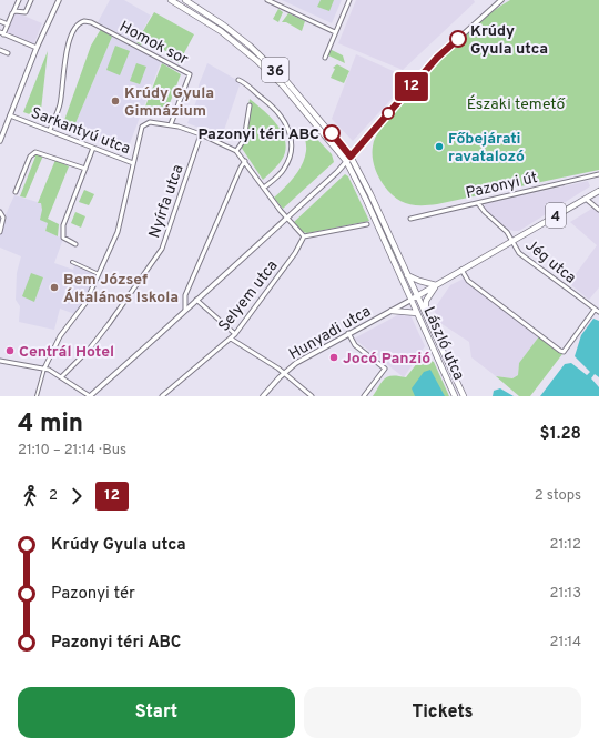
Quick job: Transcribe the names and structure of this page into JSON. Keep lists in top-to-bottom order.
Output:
{
  "streets": {
    "main road": ["36", "4", "László utca"],
    "street": [
      "Homok sor",
      "Sarkantyú utca",
      "Pazonyi út",
      "Nyírfa utca",
      "Jég utca",
      "Selyem utca",
      "Hunyadi utca"
    ]
  },
  "crossings": [
    ["Homok sor", "Sarkantyú utca"],
    ["36", "4"],
    ["36", "Hunyadi utca"],
    ["36", "László utca"],
    ["Sarkantyú utca", "Nyírfa utca"],
    ["Pazonyi út", "Jég utca"],
    ["4", "Jég utca"],
    ["4", "Hunyadi utca"],
    ["4", "László utca"],
    ["Hunyadi utca", "László utca"]
  ],
  "parks": ["Északi temető"],
  "places": [
    "Krúdy Gyula utca",
    "Krúdy Gyula Gimnázium",
    "Pazonyi téri ABC",
    "Főbejárati ravatalozó",
    "Bem József Általános Iskola",
    "Centrál Hotel",
    "Jocó Panzió"
  ],
  "lines": ["bus line 12"],
  "page": {
    "on_map": "12",
    "heading": ["4 min", "21:10 – 21:14 · Bus", "$1.28"],
    "legs": ["2", "12", "2 stops"],
    "list": [
      {
        "name": "Krúdy Gyula utca",
        "value": "21:12"
      },
      {
        "name": "Pazonyi tér",
        "value": "21:13"
      },
      {
        "name": "Pazonyi téri ABC",
        "value": "21:14"
      }
    ],
    "buttons": ["Start", "Tickets"]
  }
}
